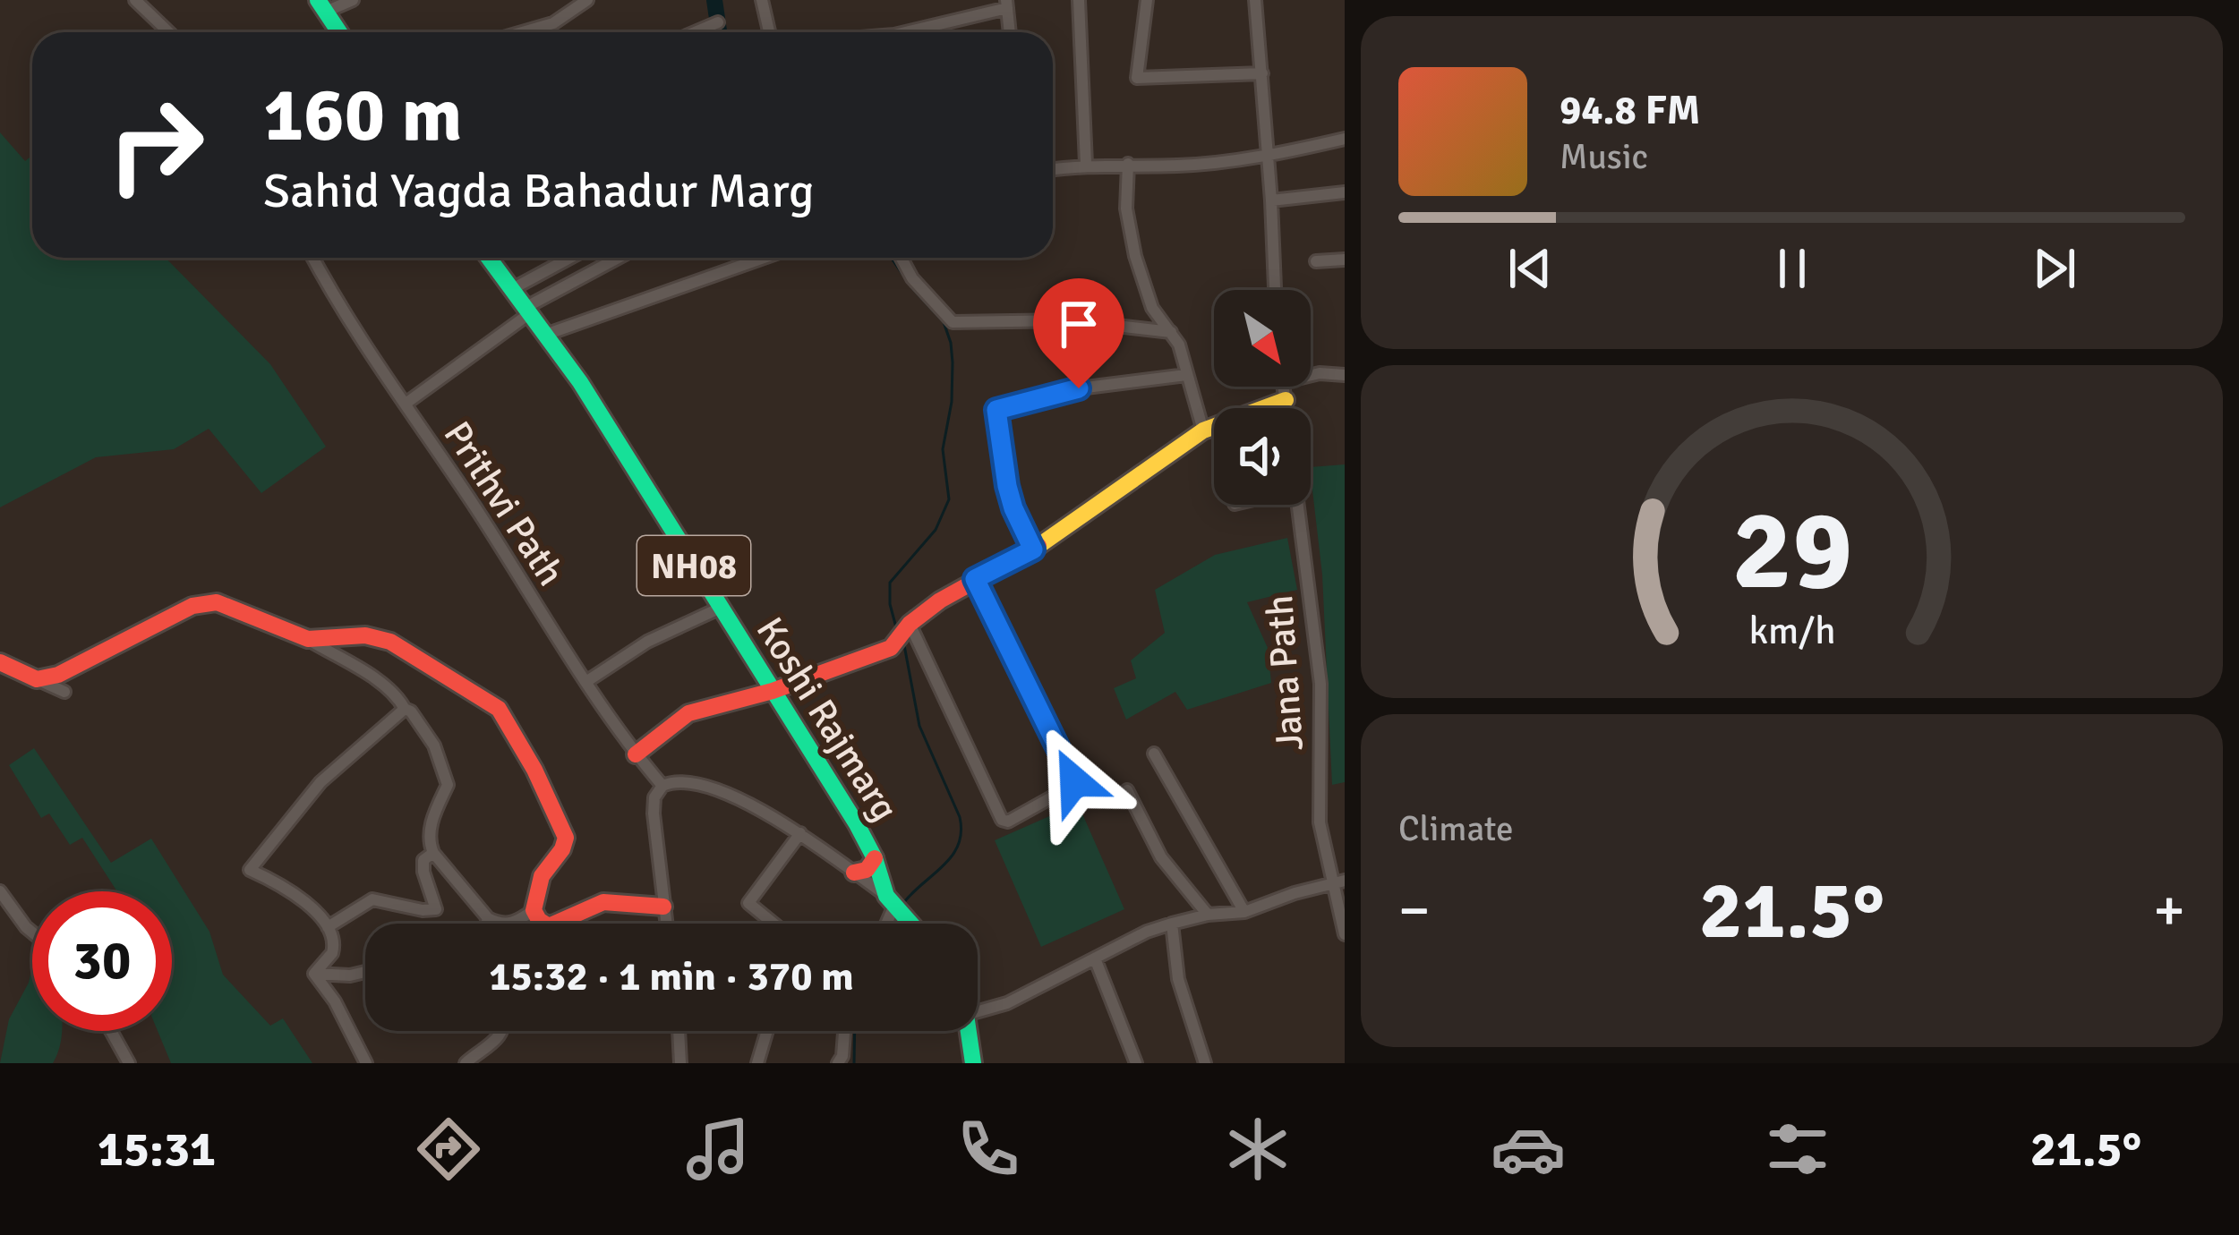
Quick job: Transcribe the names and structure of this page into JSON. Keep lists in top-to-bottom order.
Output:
{
  "streets": {
    "street": [
      "Prithvi Path",
      "NH08",
      "Jana Path",
      "Koshi Rajmarg"
    ]
  },
  "north": "bottom right",
  "page": {
    "turn": ["160 m", "Sahid Yagda Bahadur Marg"],
    "song": ["94.8 FM", "Music"],
    "tile": "Climate",
    "heat": ["−", "21.5°", "+"],
    "limit": "30",
    "trip": "15:32 · 1 min · 370 m",
    "tabs": ["15:31", "21.5°"],
    "gauge": ["29", "km/h"]
  }
}
